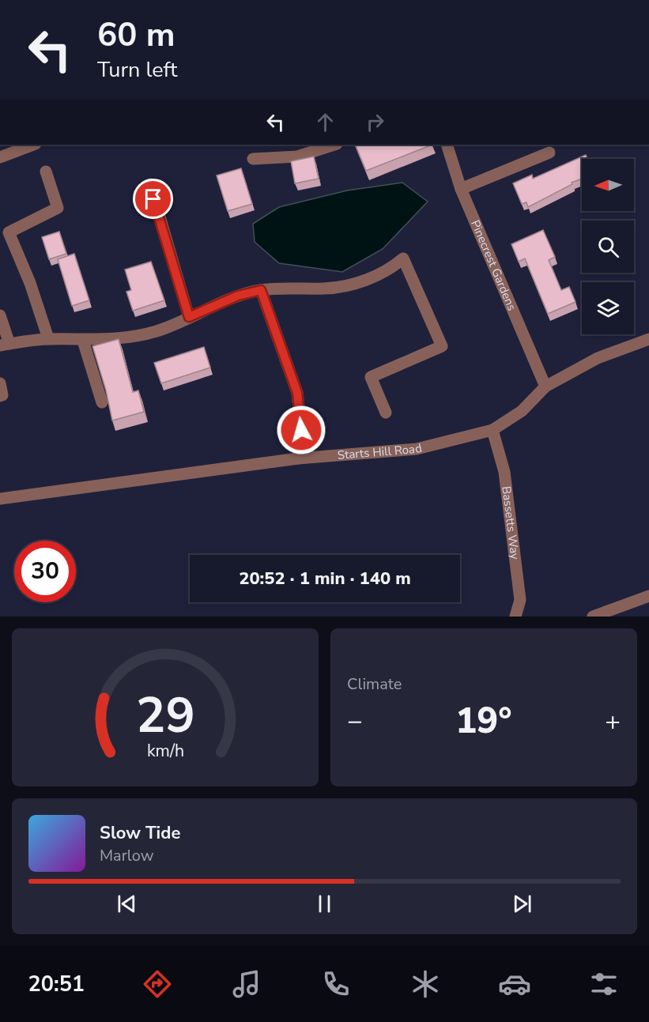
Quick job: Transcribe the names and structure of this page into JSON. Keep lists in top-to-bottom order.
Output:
{
  "streets": {
    "street": ["Pinecrest Gardens", "Starts Hill Road", "Bassetts Way"]
  },
  "crossings": [
    ["Pinecrest Gardens", "Starts Hill Road"],
    ["Starts Hill Road", "Bassetts Way"]
  ],
  "north": "left",
  "page": {
    "turn": ["60 m", "Turn left"],
    "limit": "30",
    "trip": "20:52 · 1 min · 140 m",
    "tile": "Climate",
    "heat": ["−", "19°", "+"],
    "song": ["Slow Tide", "Marlow"],
    "tabs": "20:51",
    "gauge": ["29", "km/h"]
  }
}
